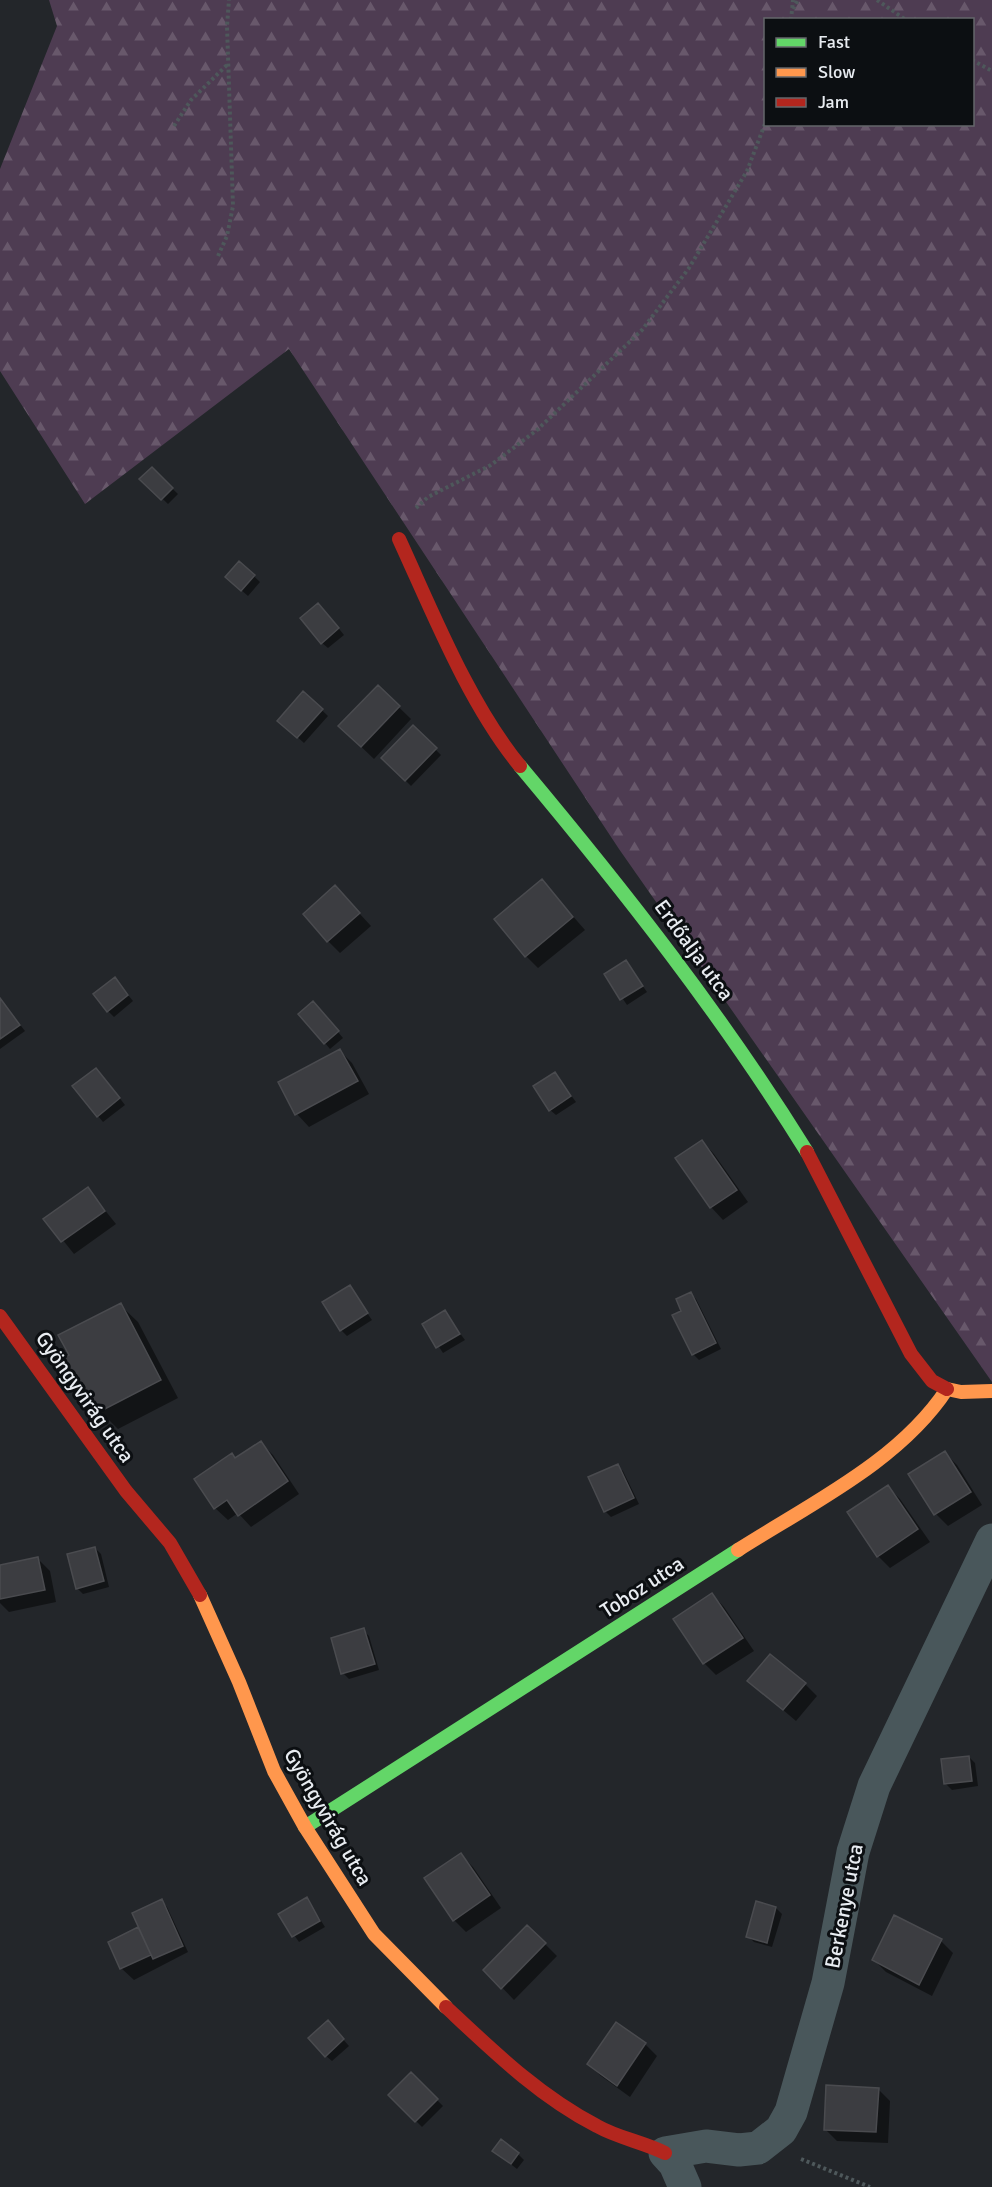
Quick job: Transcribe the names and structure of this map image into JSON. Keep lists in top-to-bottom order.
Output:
{
  "streets": {
    "street": [
      "Erdőalja utca",
      "Gyöngyvirág utca",
      "Toboz utca",
      "Berkenye utca"
    ]
  },
  "crossings": [
    ["Erdőalja utca", "Toboz utca"],
    ["Gyöngyvirág utca", "Toboz utca"]
  ],
  "legend": ["Fast", "Slow", "Jam"]
}
